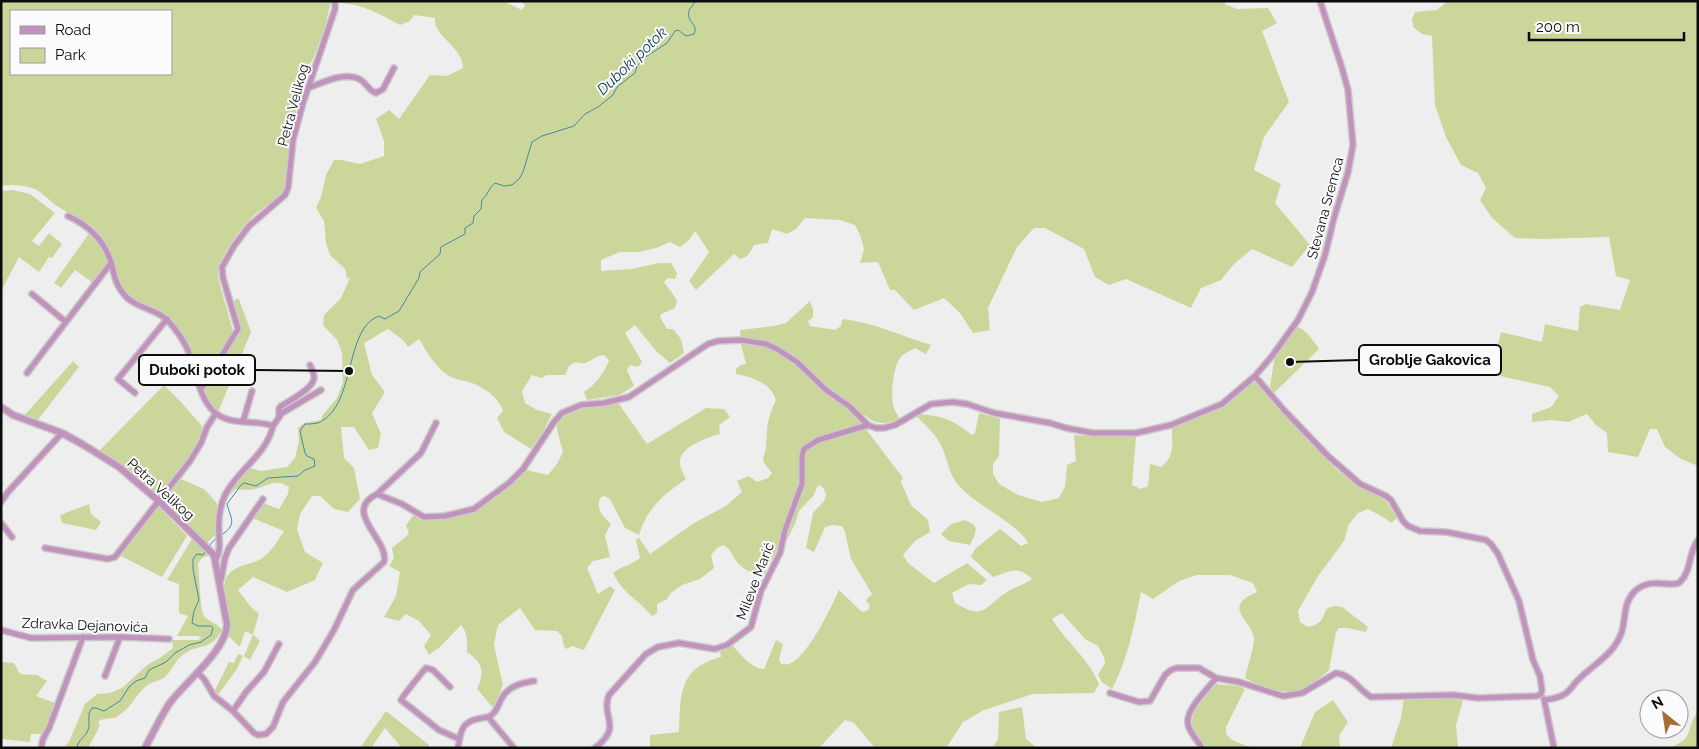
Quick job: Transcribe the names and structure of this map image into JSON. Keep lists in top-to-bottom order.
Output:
{
  "streets": {
    "street": [
      "Petra Velikog",
      "Stevana Sremca",
      "Mileve Marić",
      "Zdravka Dejanovića"
    ]
  },
  "crossings": [
    ["Stevana Sremca", "Mileve Marić"]
  ],
  "water": ["Duboki potok"],
  "places": ["Groblje Gakovica", "Duboki potok"],
  "legend": ["Road", "Park"],
  "scale_bar": "200 m",
  "north": "top left"
}
